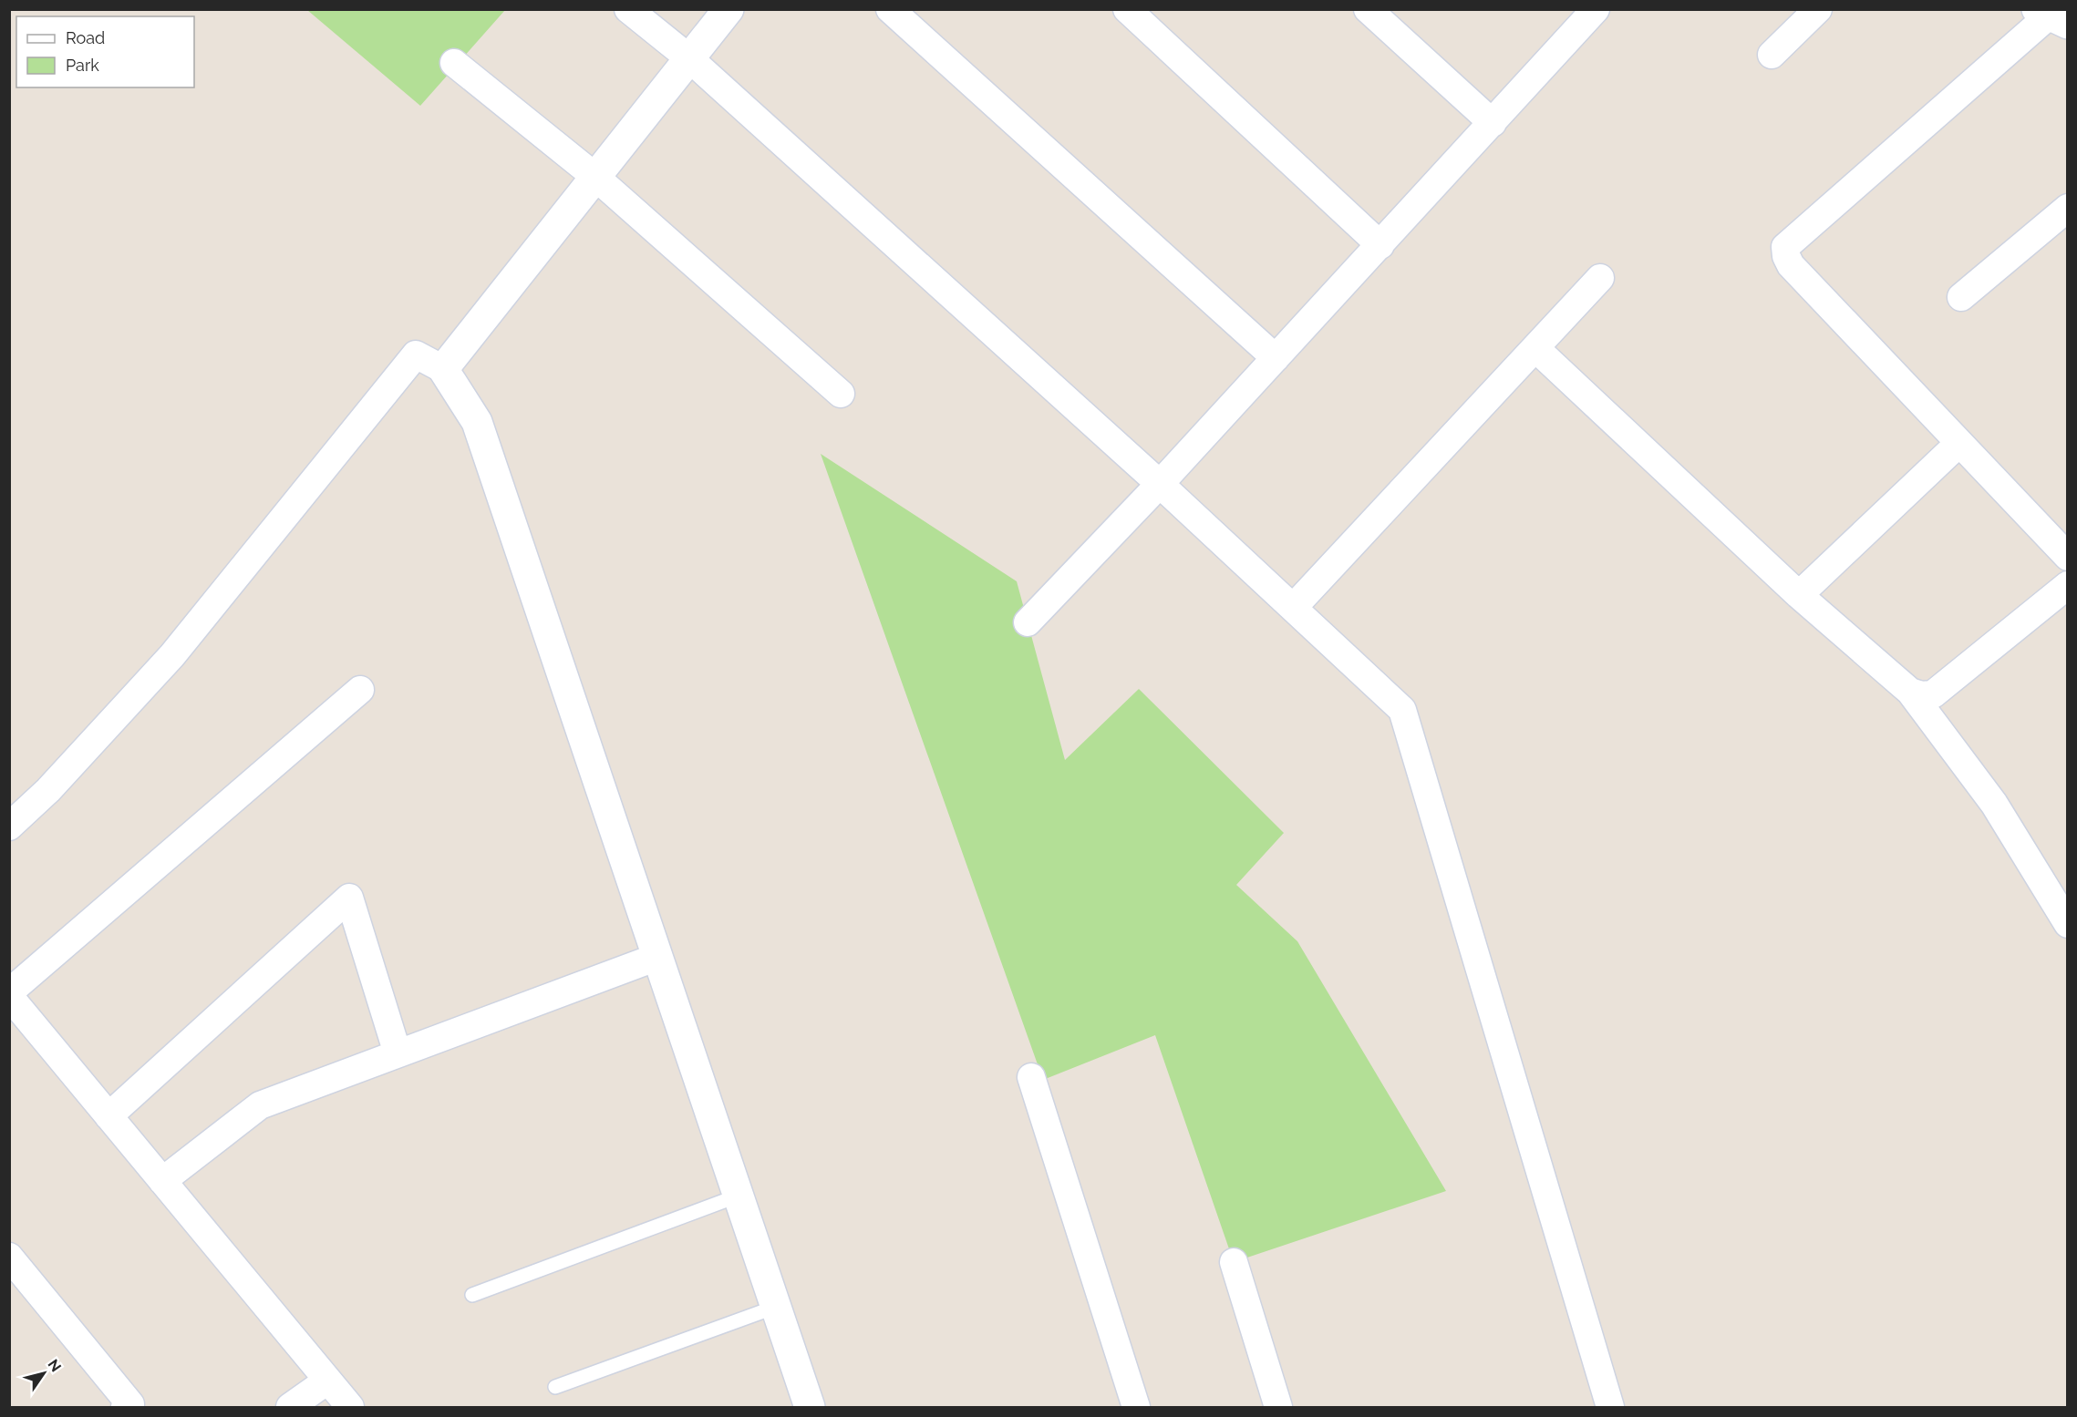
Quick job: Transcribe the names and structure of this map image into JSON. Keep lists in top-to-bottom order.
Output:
{
  "legend": ["Road", "Park"],
  "north": "top right"
}
